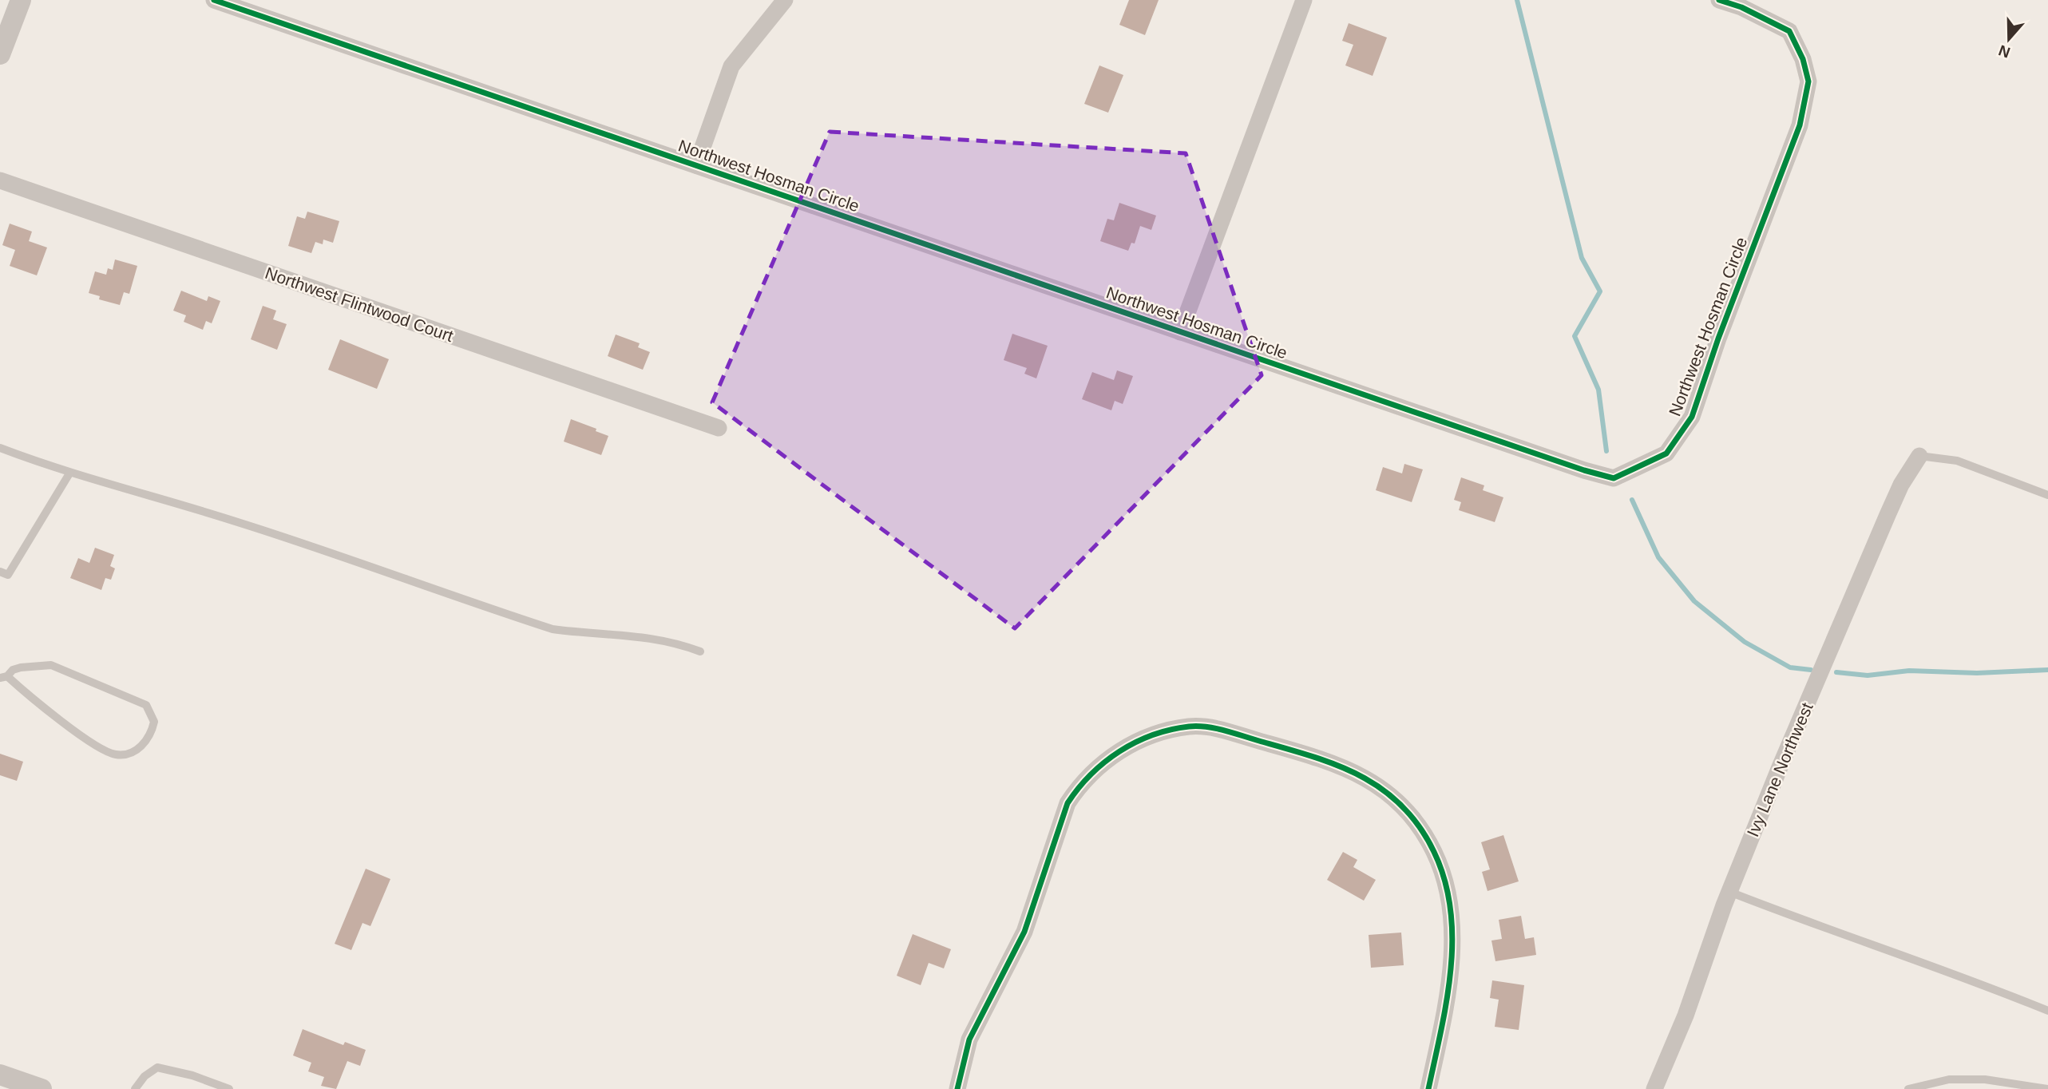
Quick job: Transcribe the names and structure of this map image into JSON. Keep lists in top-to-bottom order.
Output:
{
  "streets": {
    "street": ["Northwest Hosman Circle", "Northwest Flintwood Court", "Ivy Lane Northwest"]
  },
  "north": "bottom"
}
